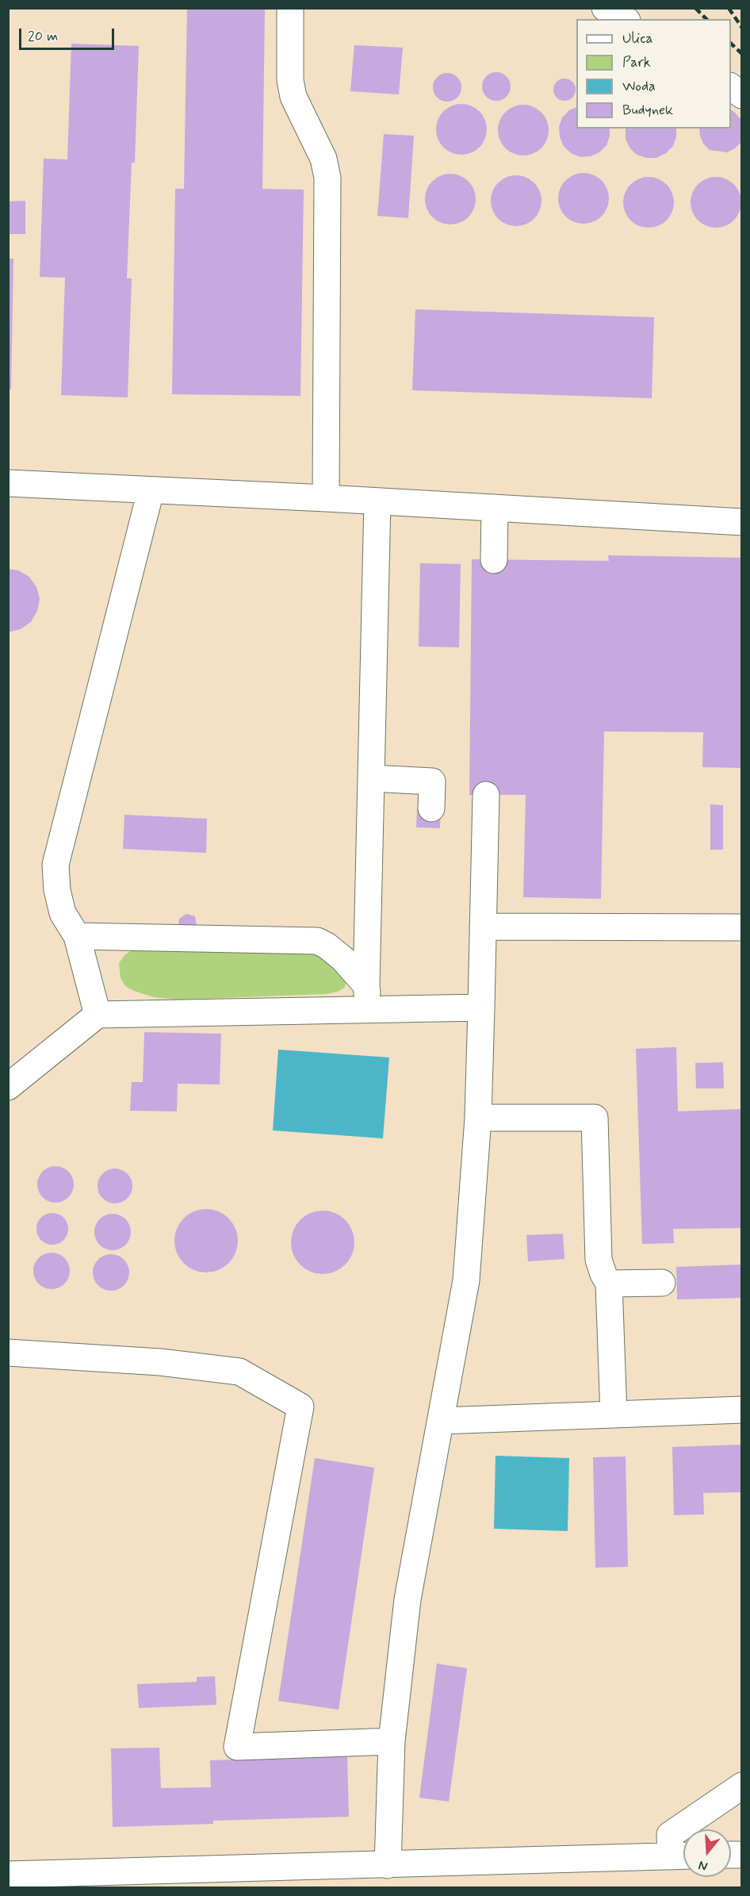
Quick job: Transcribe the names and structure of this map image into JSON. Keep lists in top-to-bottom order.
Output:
{
  "legend": [
    "Ulica",
    "Park",
    "Woda",
    "Budynek"
  ],
  "scale_bar": "20 m",
  "north": "bottom"
}
